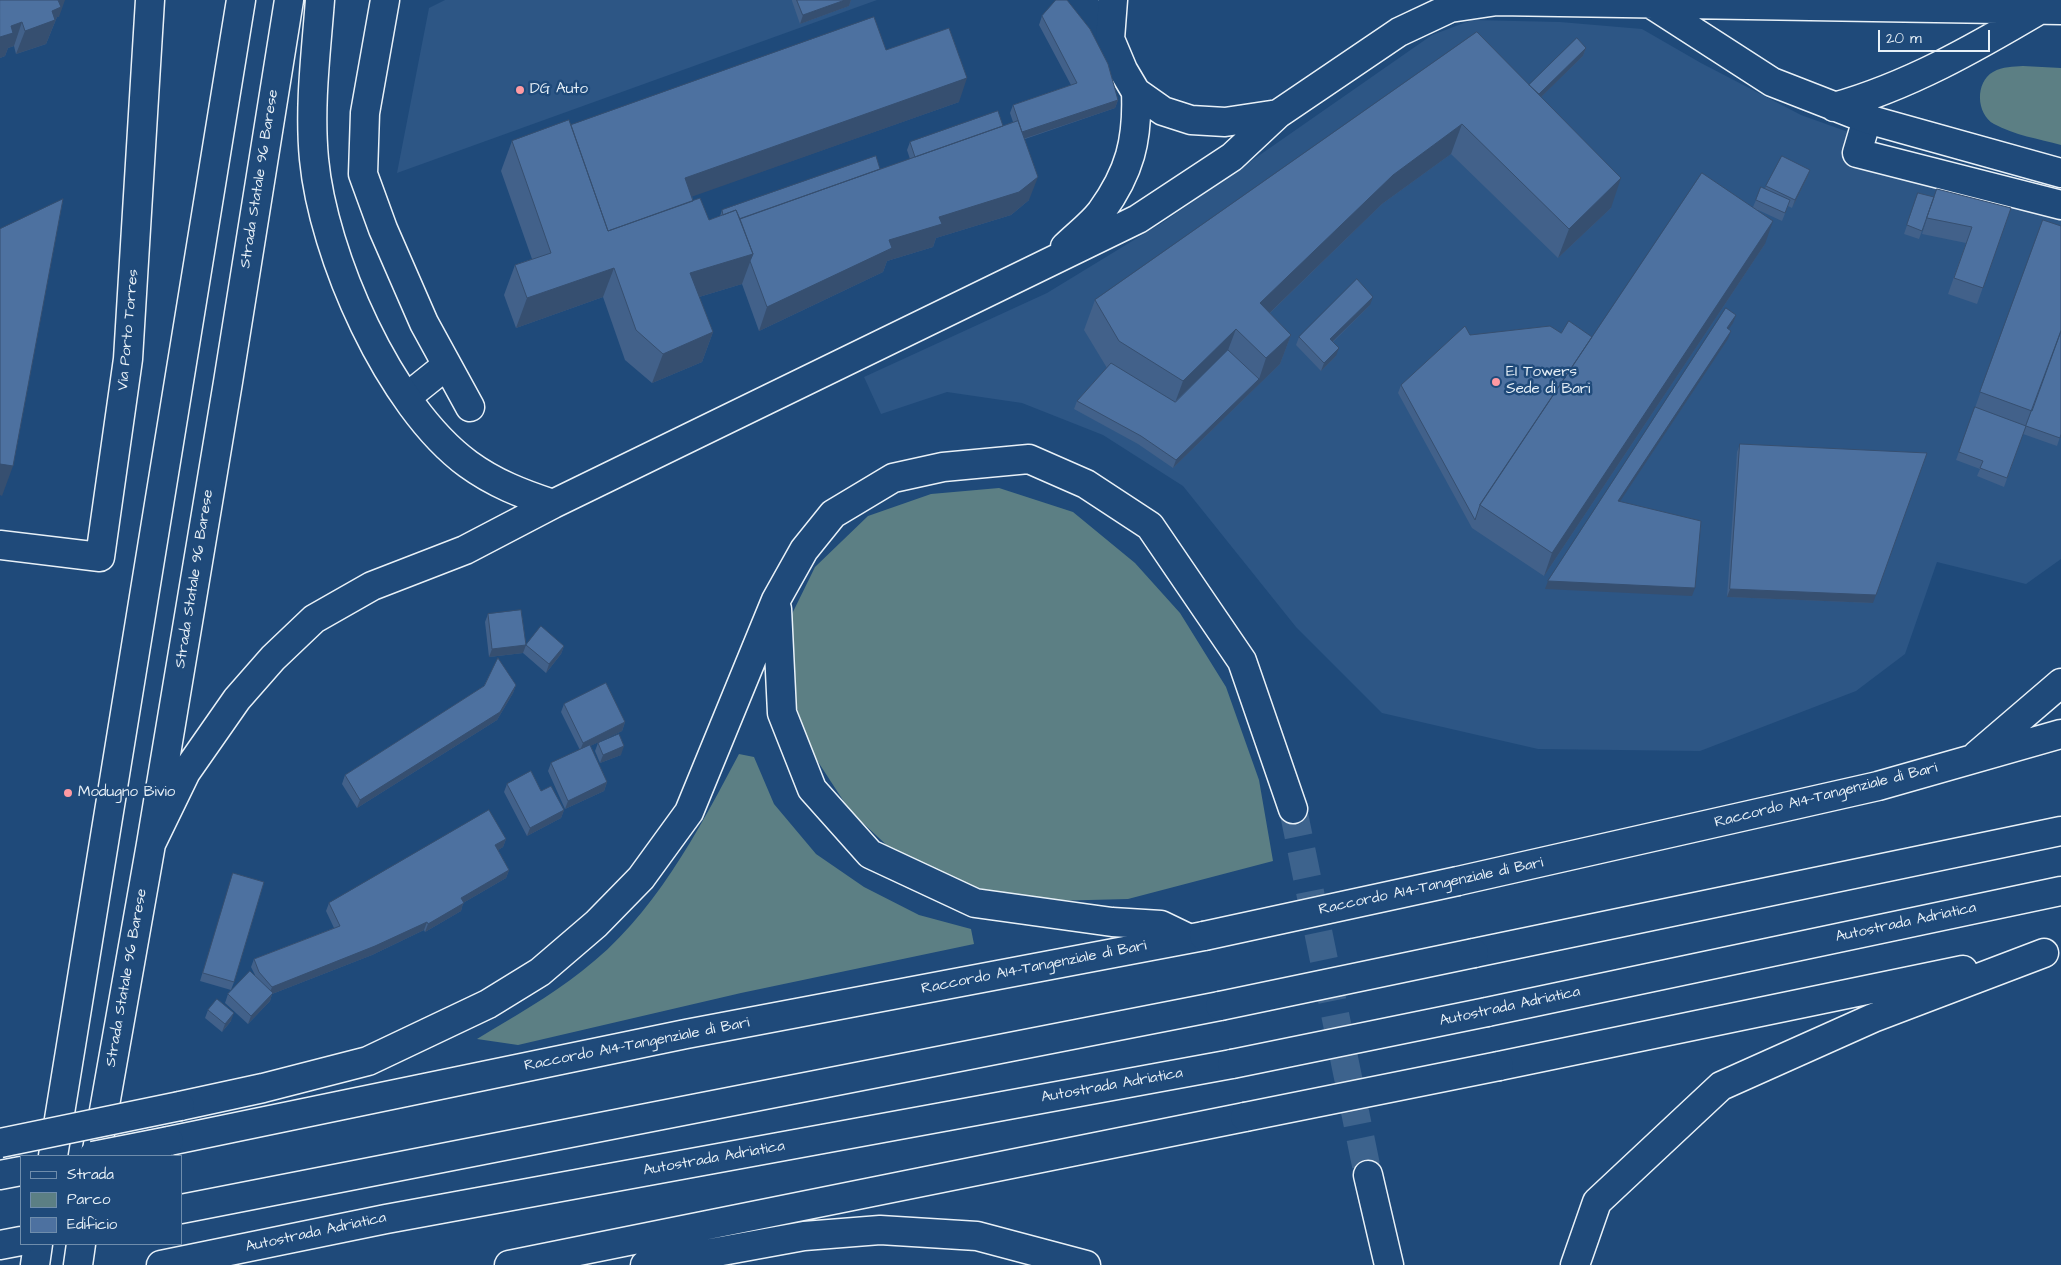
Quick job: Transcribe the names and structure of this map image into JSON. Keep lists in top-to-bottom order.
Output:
{
  "streets": {
    "main road": [
      "Strada Statale 96 Barese",
      "Via Porto Torres",
      "Raccordo A14-Tangenziale di Bari",
      "Autostrada Adriatica"
    ]
  },
  "places": ["DG Auto", "EI Towers Sede di Bari", "Modugno Bivio"],
  "legend": ["Strada", "Parco", "Edificio"],
  "scale_bar": "20 m"
}
